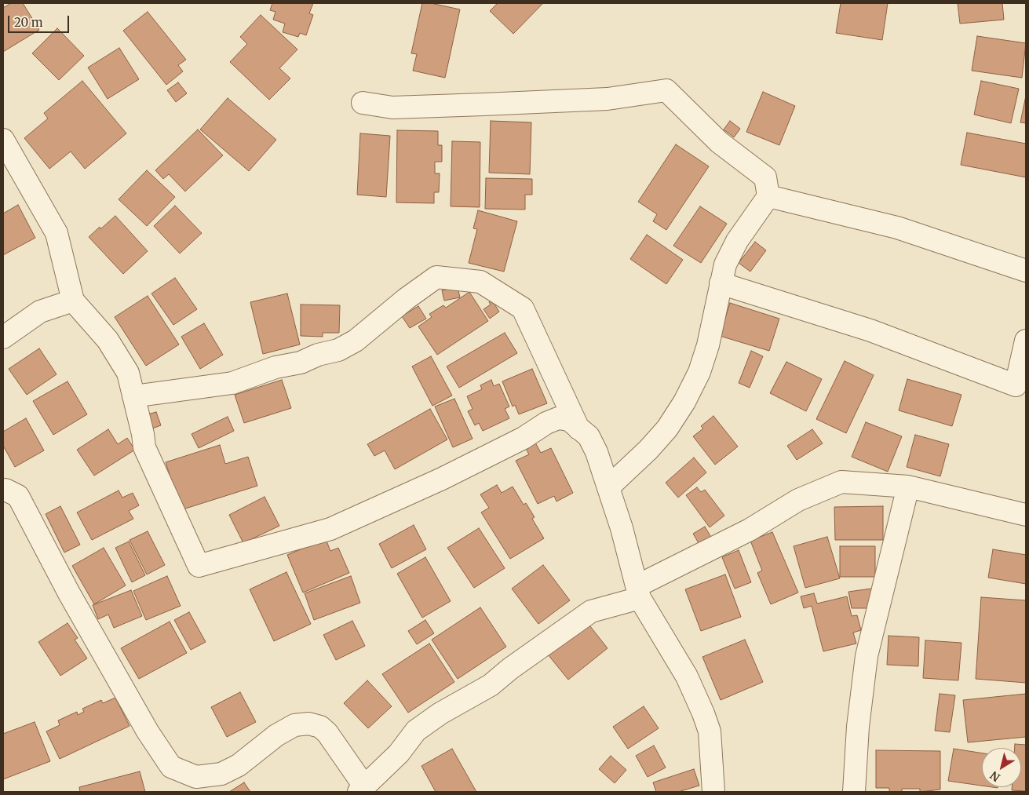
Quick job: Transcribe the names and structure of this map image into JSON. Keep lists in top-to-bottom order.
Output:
{
  "scale_bar": "20 m",
  "north": "bottom left"
}
